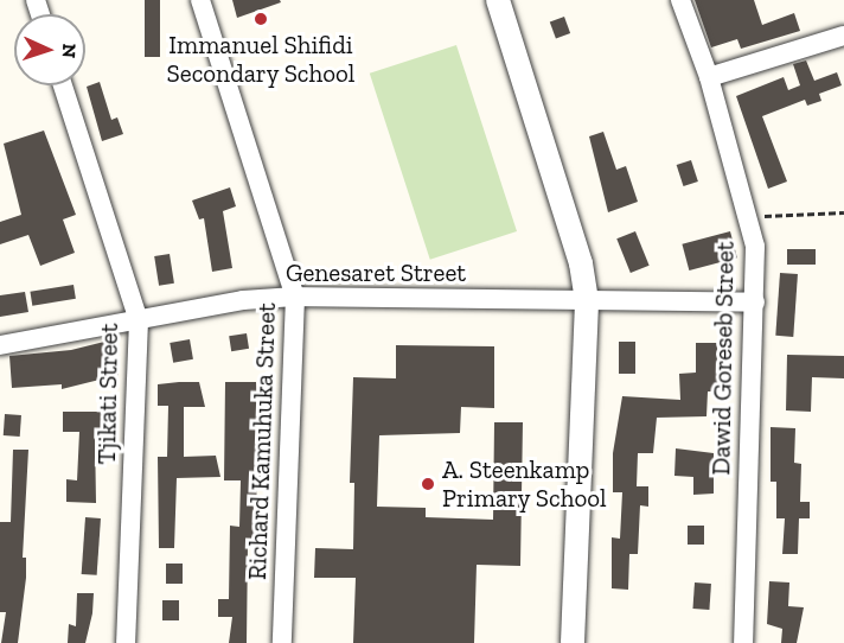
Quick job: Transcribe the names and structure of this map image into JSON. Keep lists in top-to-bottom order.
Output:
{
  "streets": {
    "street": [
      "Genesaret Street",
      "Dawid Goreseb Street",
      "Tjikati Street",
      "Richard Kamuhuka Street"
    ]
  },
  "crossings": [
    ["Genesaret Street", "Dawid Goreseb Street"],
    ["Genesaret Street", "Tjikati Street"],
    ["Genesaret Street", "Richard Kamuhuka Street"]
  ],
  "places": ["Immanuel Shifidi Secondary School", "A. Steenkamp Primary School"],
  "north": "right"
}
